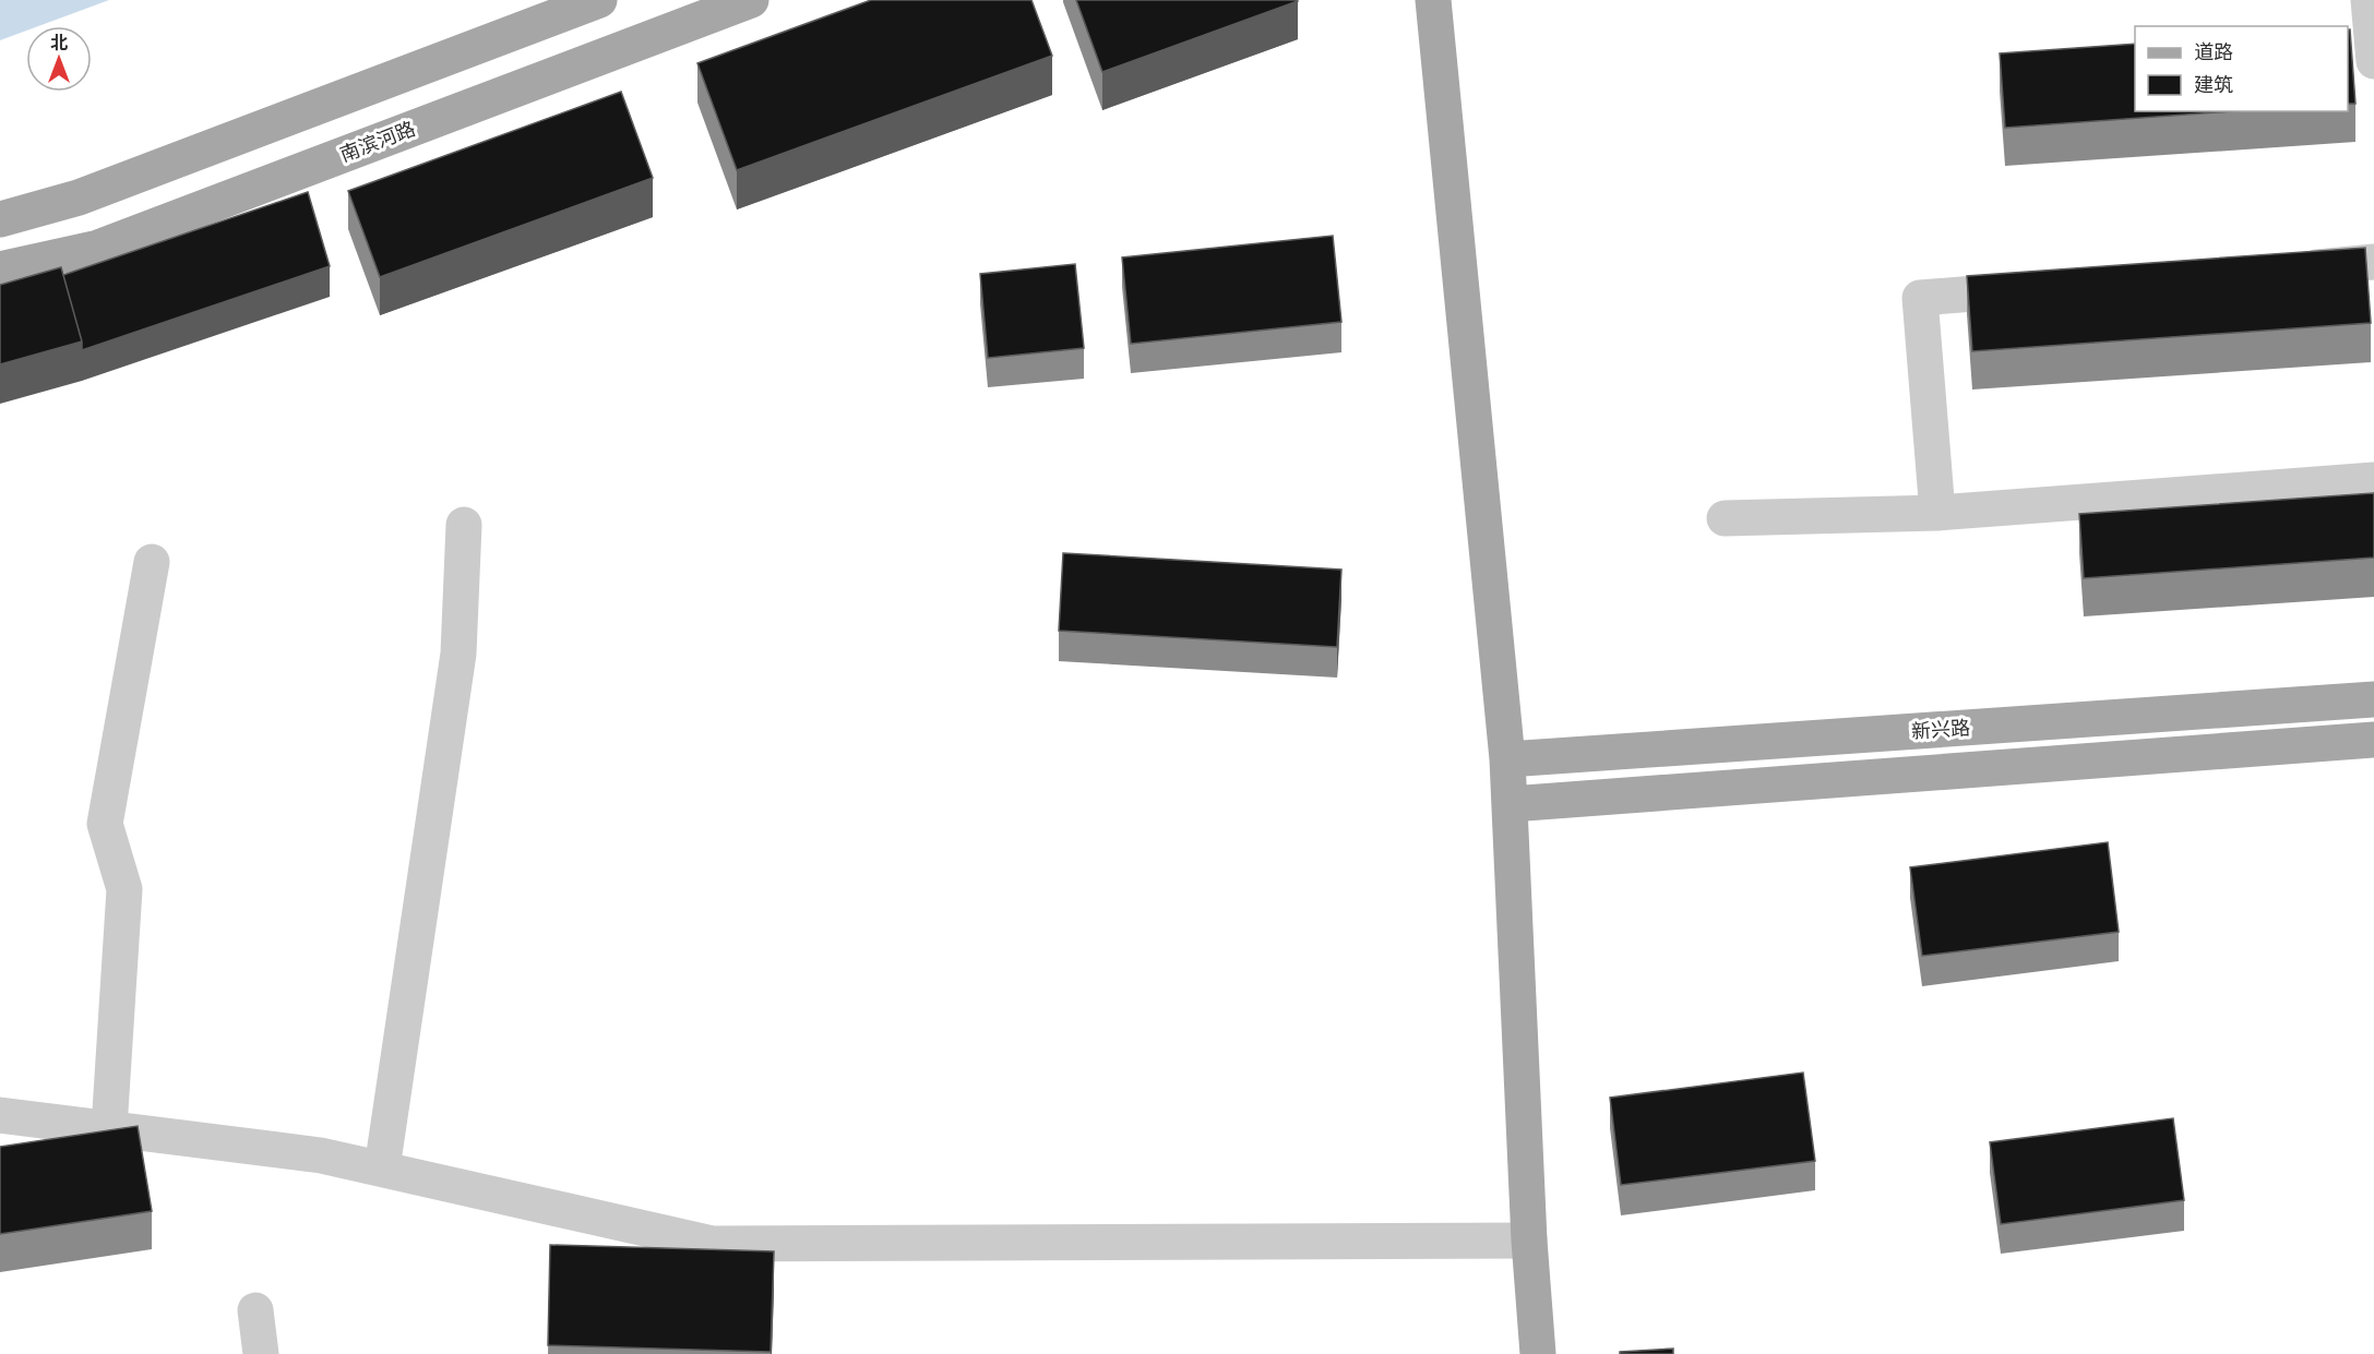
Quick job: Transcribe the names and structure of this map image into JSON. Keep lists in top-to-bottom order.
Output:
{
  "streets": {
    "main road": ["南滨河路", "新兴路"]
  },
  "legend": ["道路", "建筑"],
  "north": "top"
}
